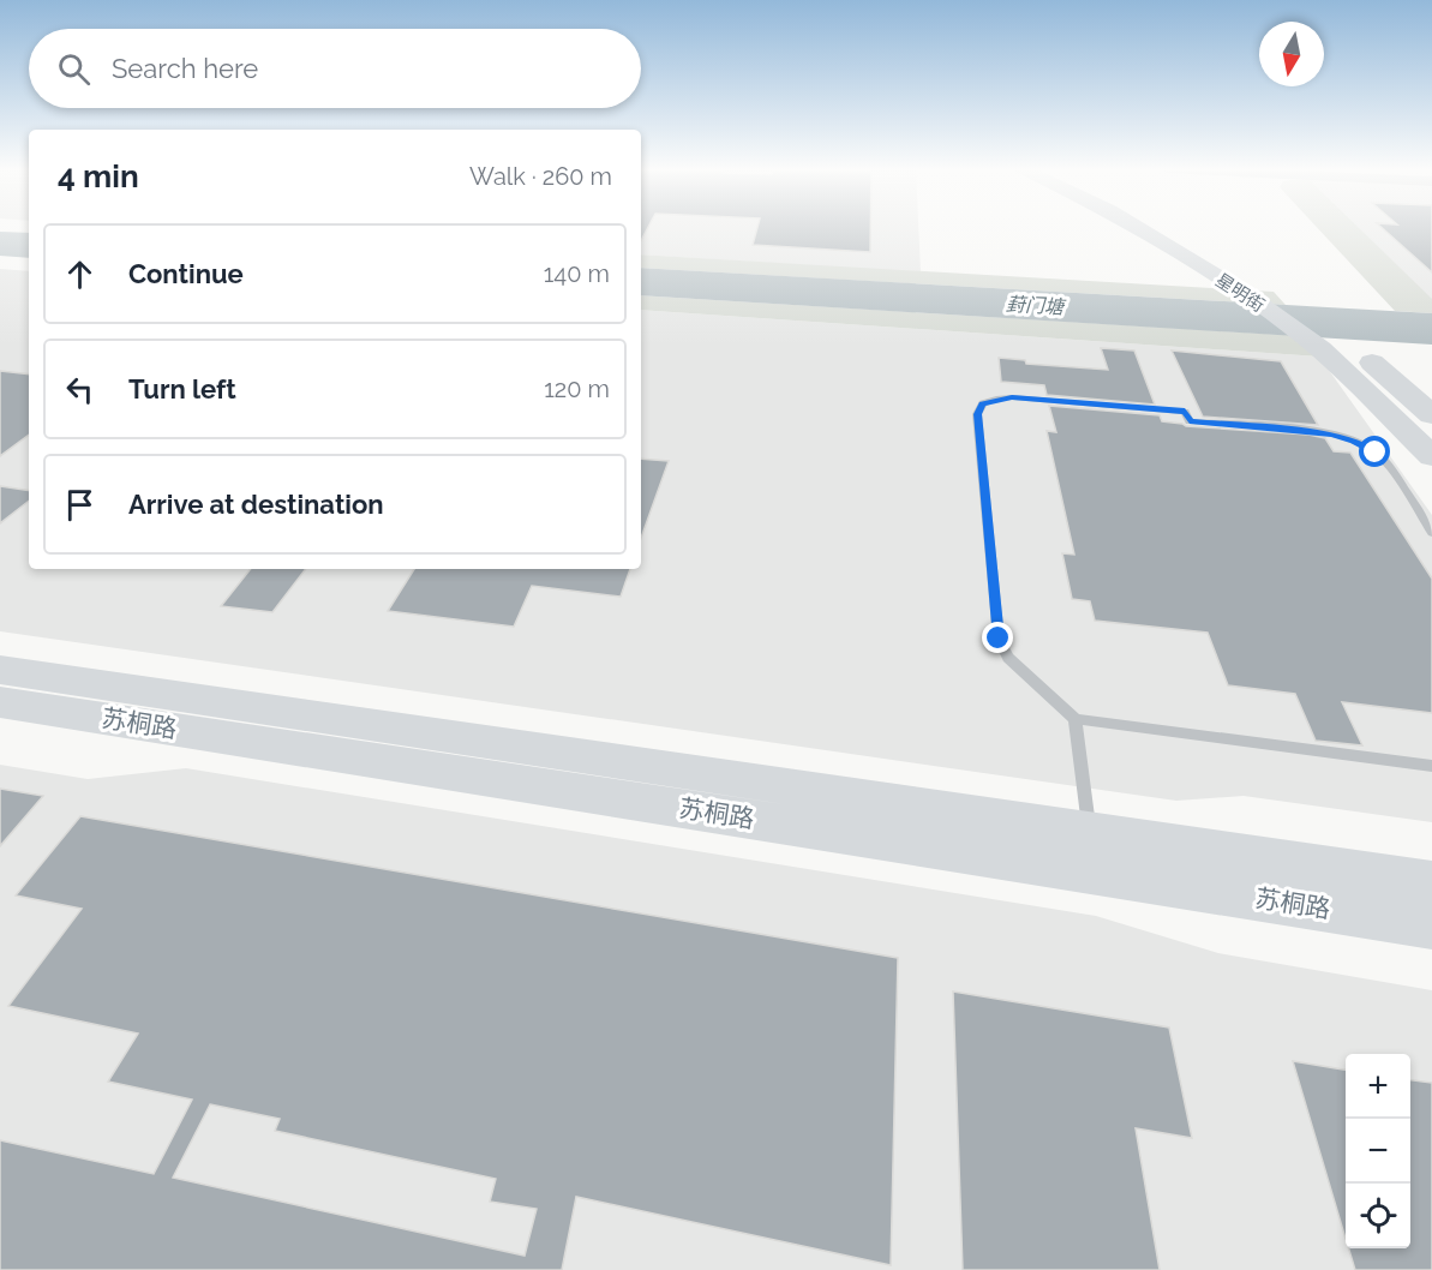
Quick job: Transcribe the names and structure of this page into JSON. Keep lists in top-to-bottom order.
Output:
{
  "streets": {
    "main road": ["星明街", "苏桐路"]
  },
  "water": ["葑门塘"],
  "north": "bottom",
  "page": {
    "search": "Search here",
    "heading": ["4 min", "Walk · 260 m"],
    "list": [
      ["Continue", "140 m"],
      ["Turn left", "120 m"],
      "Arrive at destination"
    ],
    "map_buttons": ["+", "−"]
  }
}
